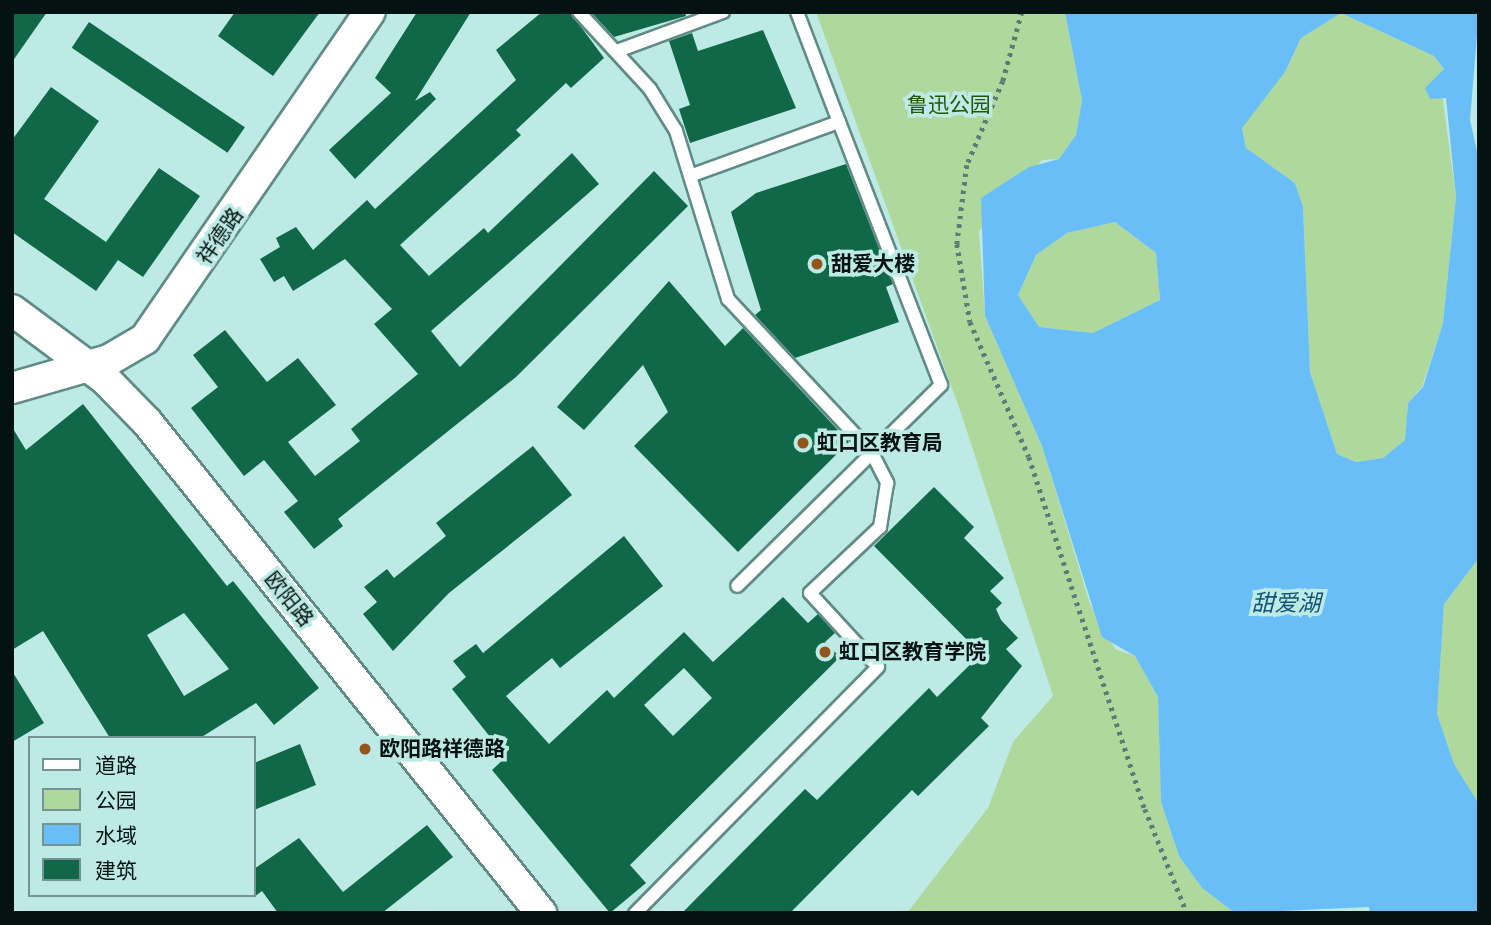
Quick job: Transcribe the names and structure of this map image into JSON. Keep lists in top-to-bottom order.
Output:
{
  "streets": {
    "street": ["祥德路", "欧阳路"]
  },
  "crossings": [
    ["祥德路", "欧阳路"]
  ],
  "water": ["甜爱湖"],
  "parks": ["鲁迅公园"],
  "places": [
    "甜爱大楼",
    "虹口区教育局",
    "虹口区教育学院",
    "欧阳路祥德路"
  ],
  "legend": [
    "道路",
    "公园",
    "水域",
    "建筑"
  ]
}
